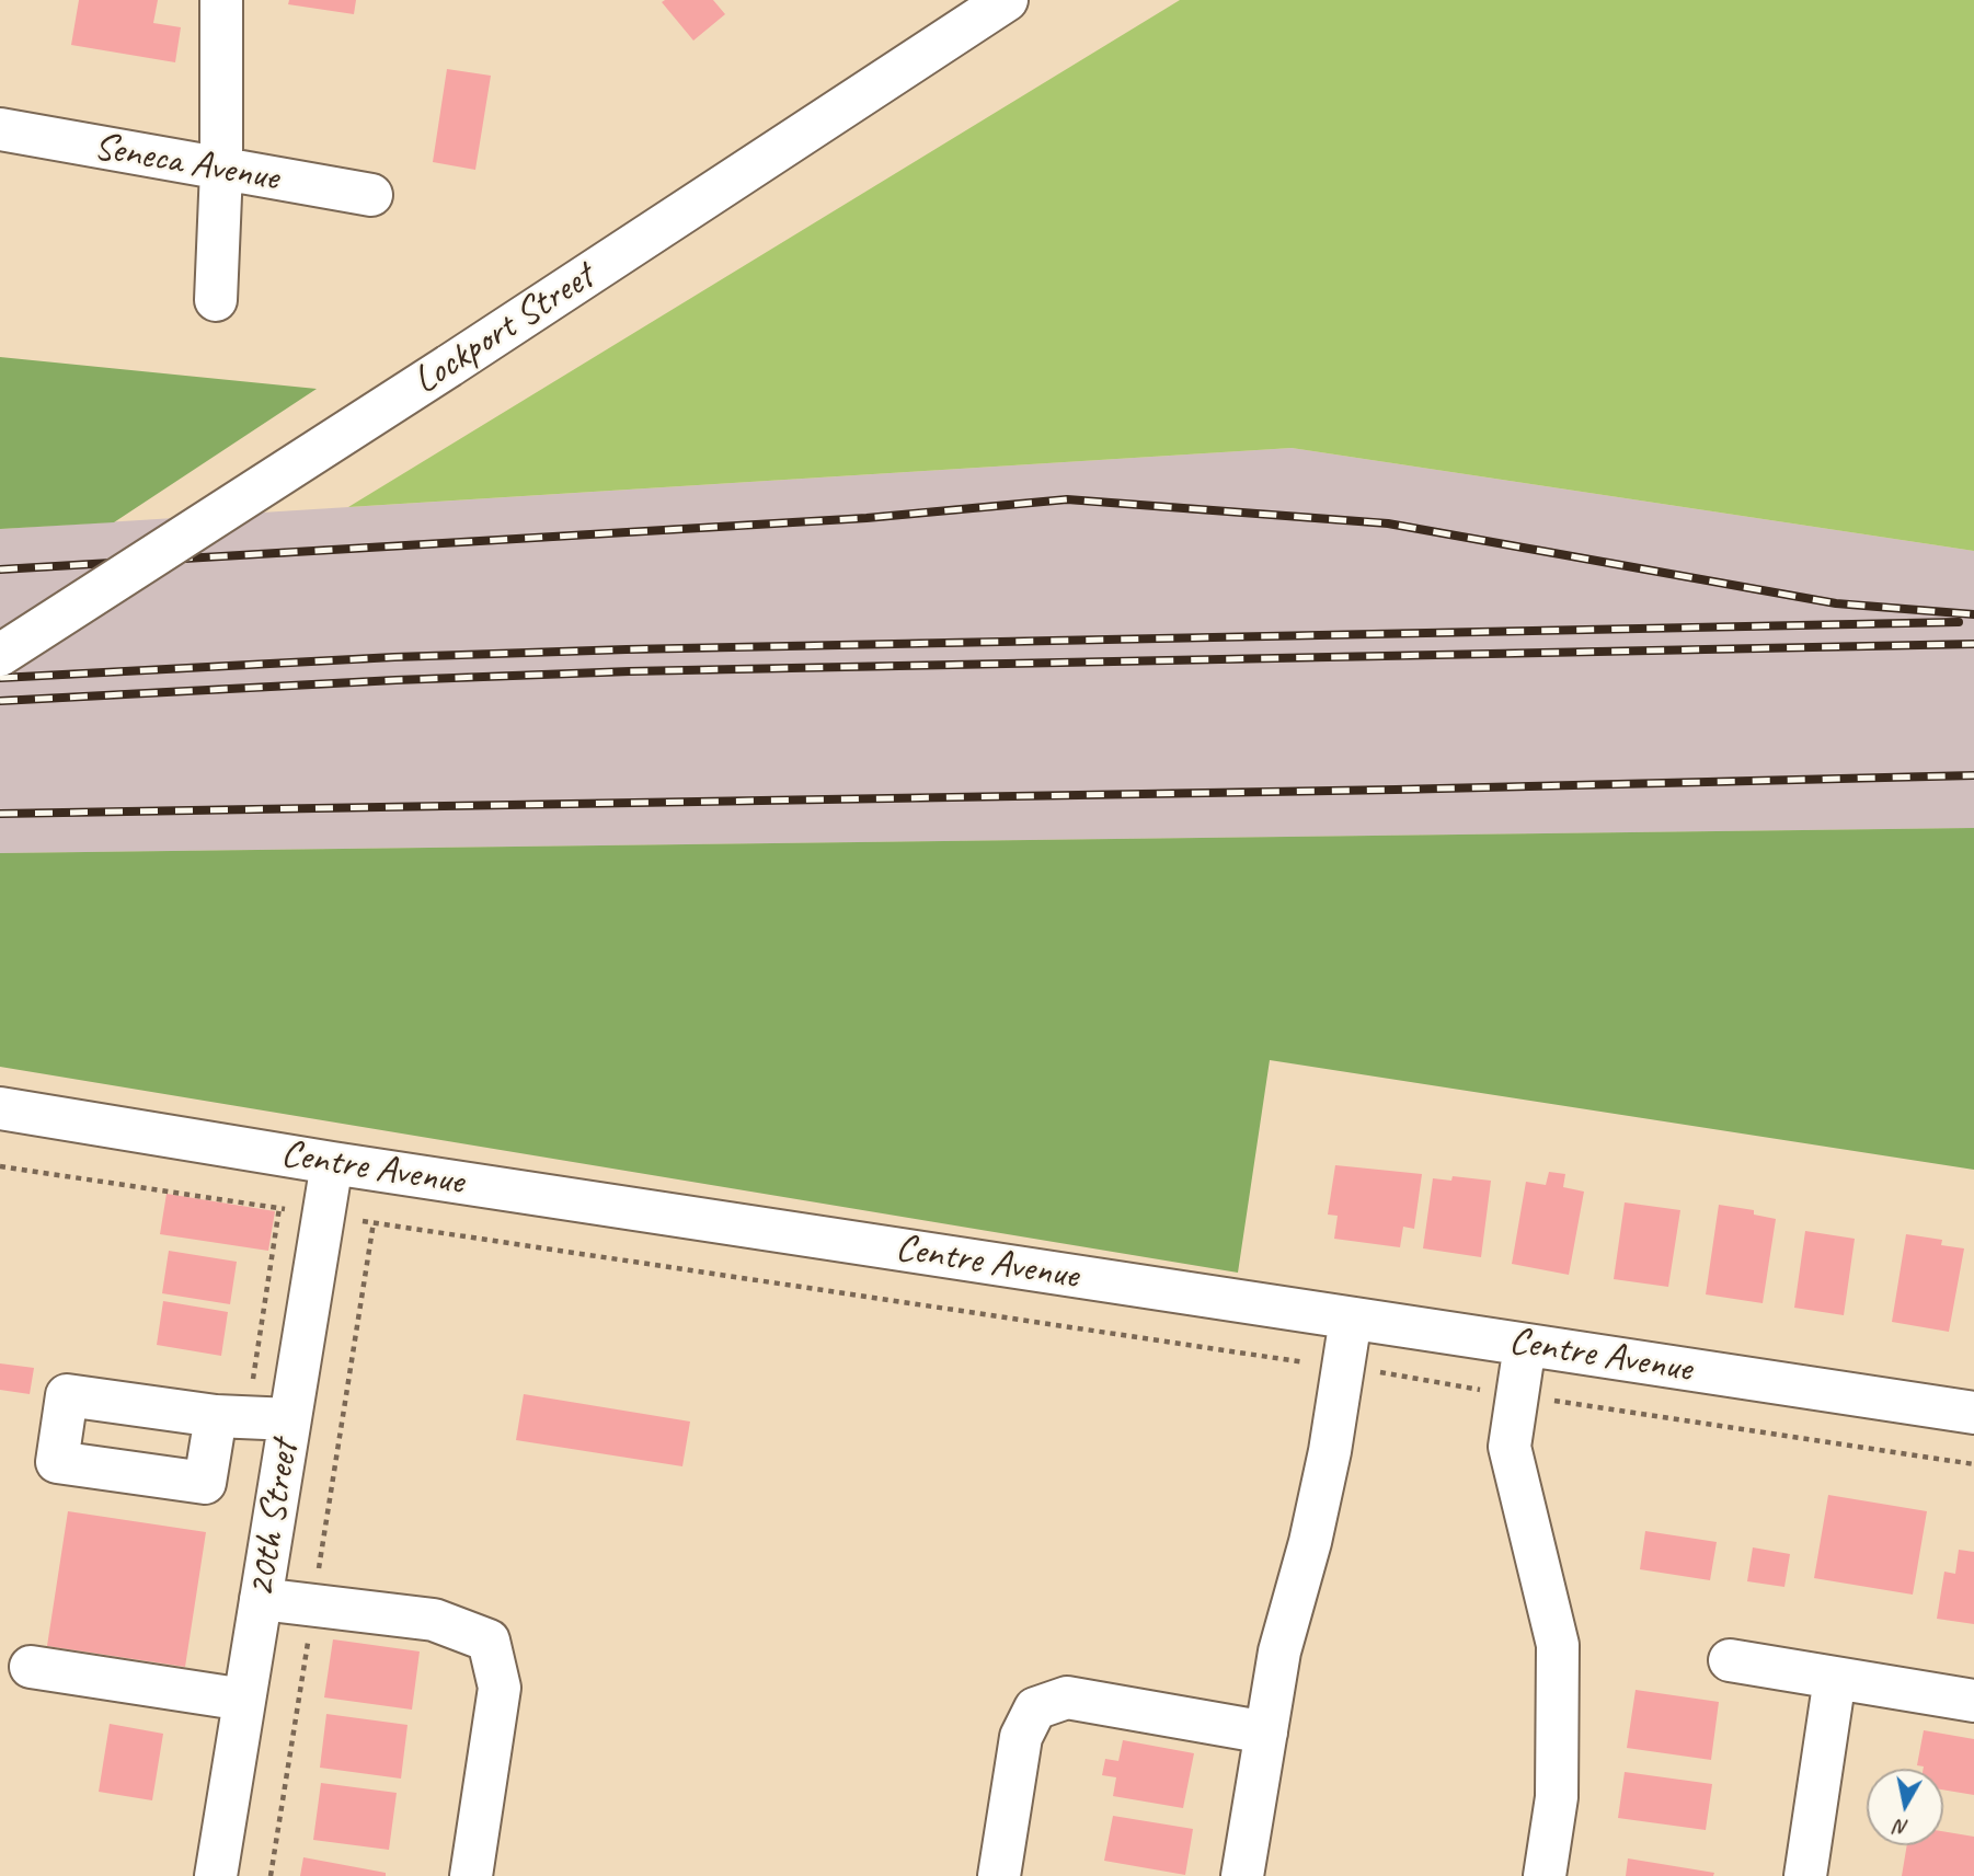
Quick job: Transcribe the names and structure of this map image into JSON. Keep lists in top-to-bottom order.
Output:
{
  "streets": {
    "street": [
      "Seneca Avenue",
      "Lockport Street",
      "Centre Avenue",
      "20th Street"
    ]
  },
  "crossings": [
    ["Centre Avenue", "20th Street"]
  ],
  "north": "bottom"
}
